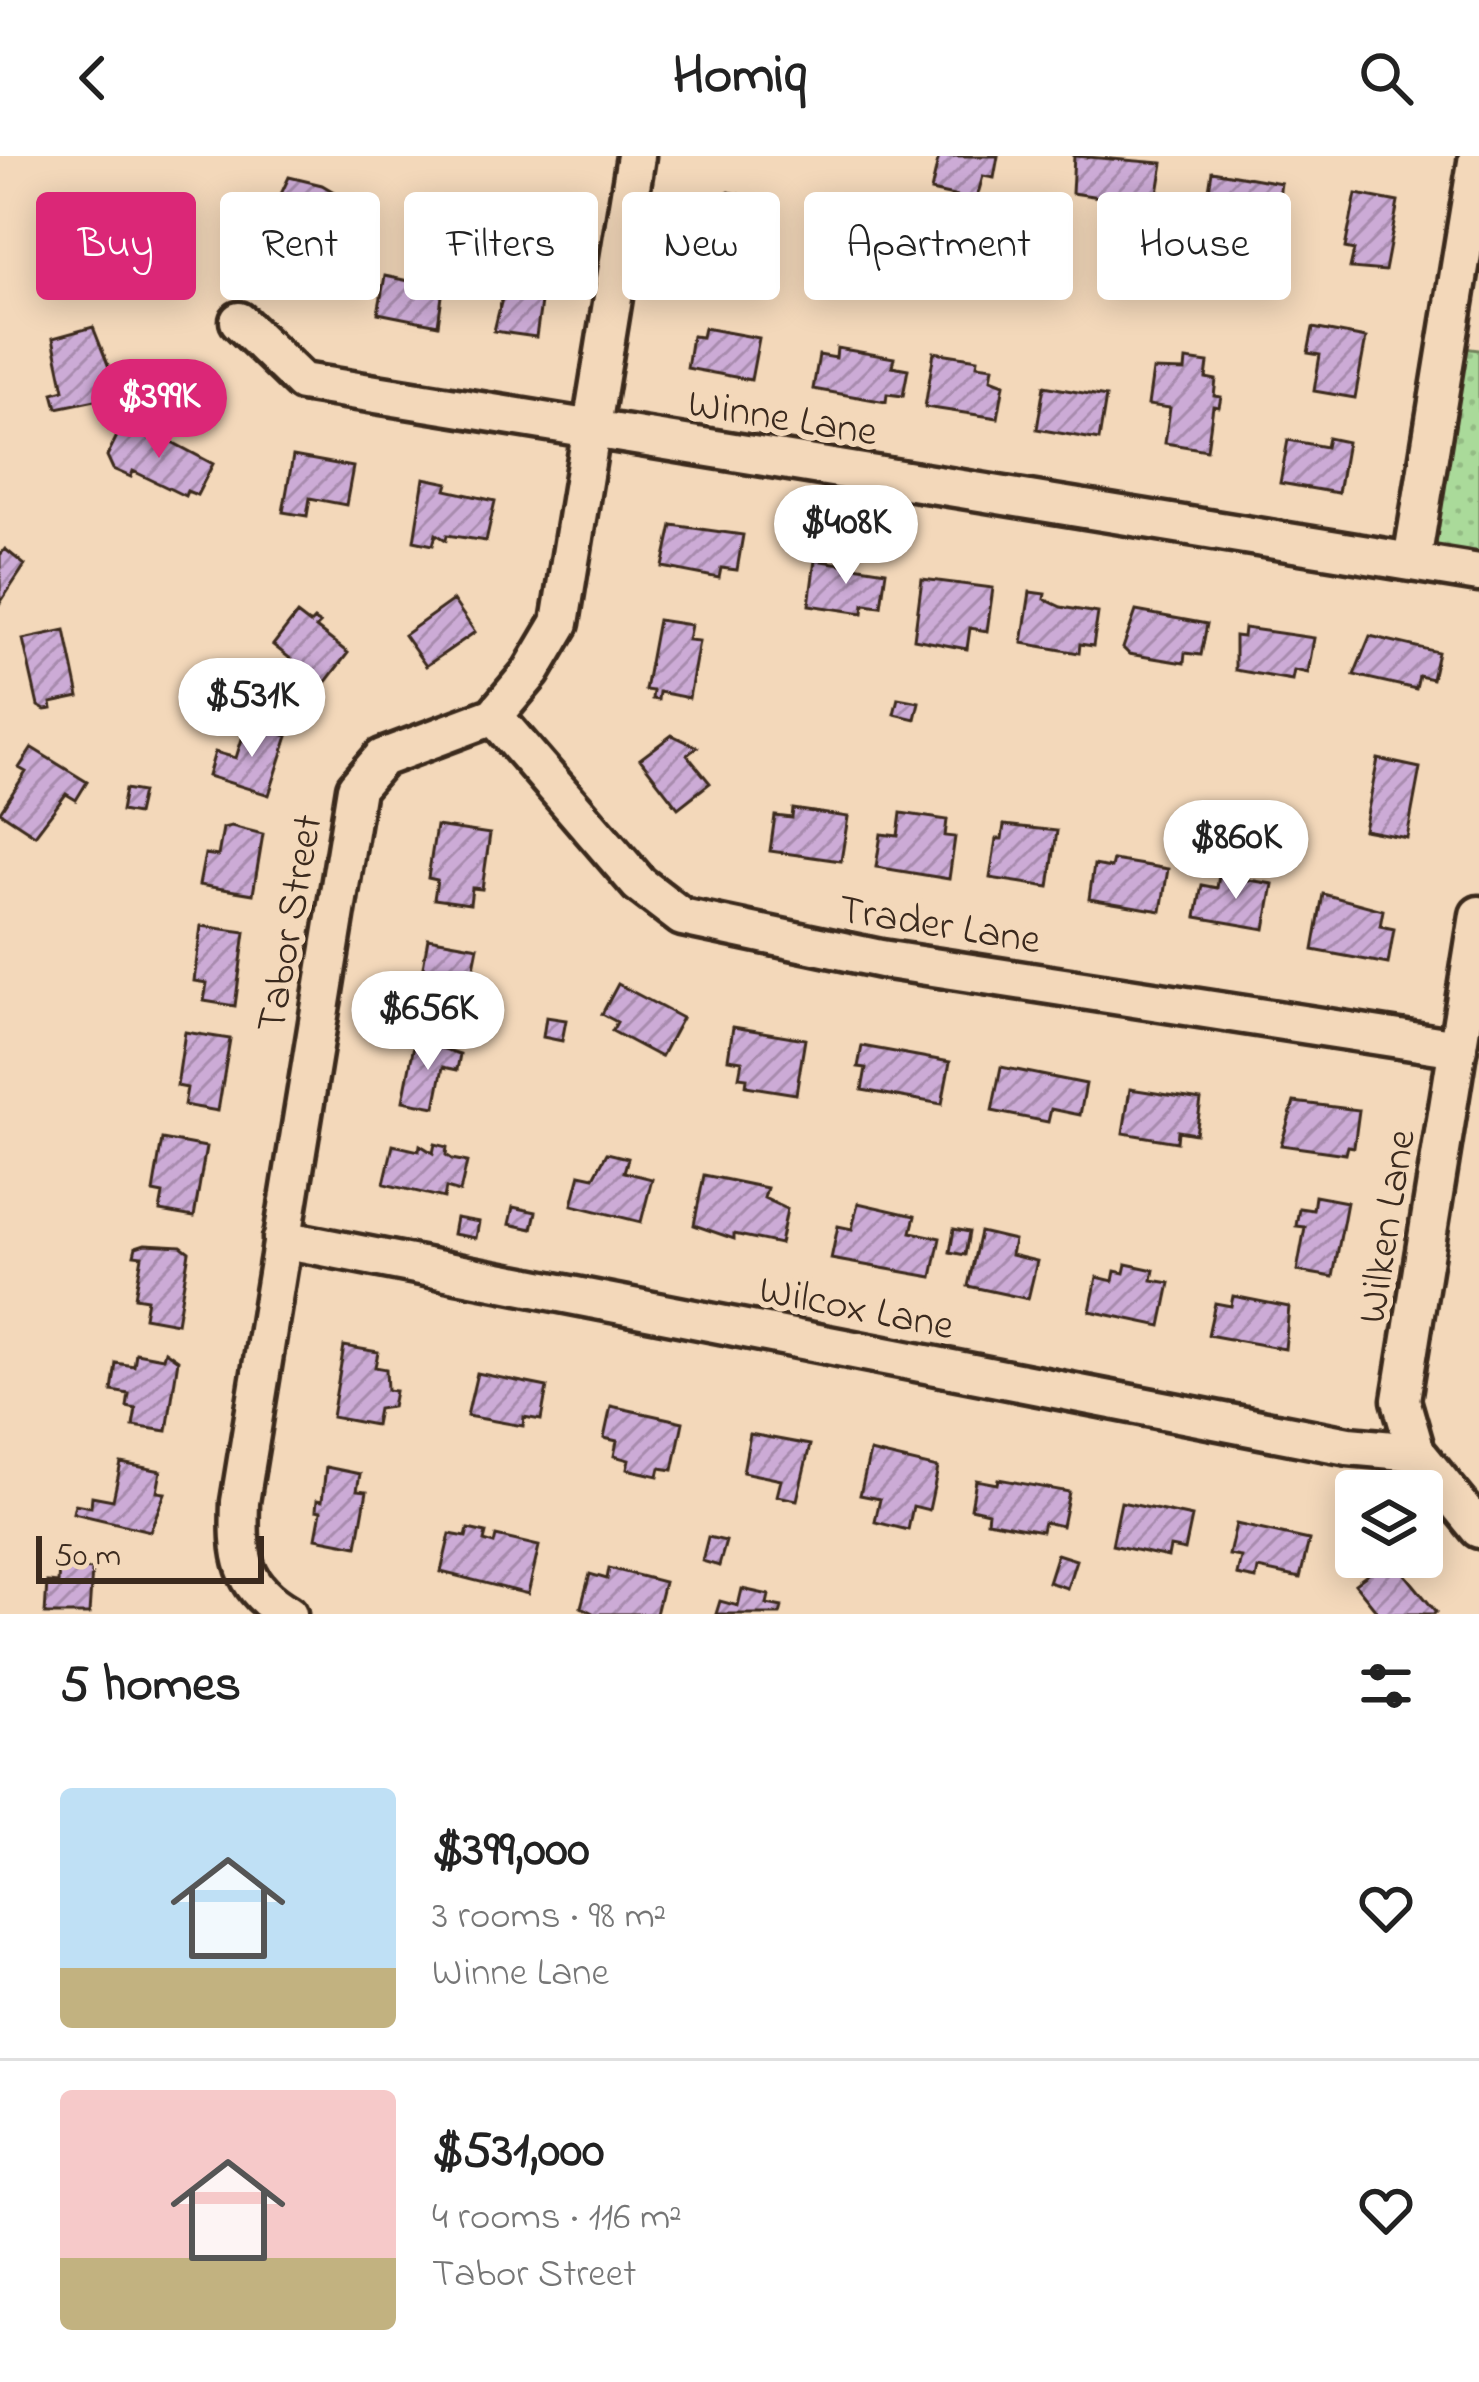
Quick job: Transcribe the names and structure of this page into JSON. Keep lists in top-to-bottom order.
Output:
{
  "streets": {
    "street": [
      "Winne Lane",
      "Trader Lane",
      "Tabor Street",
      "Wilken Lane",
      "Wilcox Lane"
    ]
  },
  "crossings": [
    ["Winne Lane", "Tabor Street"],
    ["Trader Lane", "Tabor Street"],
    ["Trader Lane", "Wilken Lane"],
    ["Tabor Street", "Wilcox Lane"],
    ["Wilken Lane", "Wilcox Lane"]
  ],
  "scale_bar": "50 m",
  "page": {
    "header": "Homiq",
    "chip": [
      "Buy",
      "Rent",
      "Filters",
      "New",
      "Apartment",
      "House"
    ],
    "price": [
      "$399K",
      "$408K",
      "$531K",
      "$860K",
      "$656K"
    ],
    "scale": "50 m",
    "heading": "5 homes",
    "list": [
      {
        "name": "$399,000",
        "note": "3 rooms · 98 m² · Winne Lane"
      },
      {
        "name": "$531,000",
        "note": "4 rooms · 116 m² · Tabor Street"
      }
    ]
  }
}
